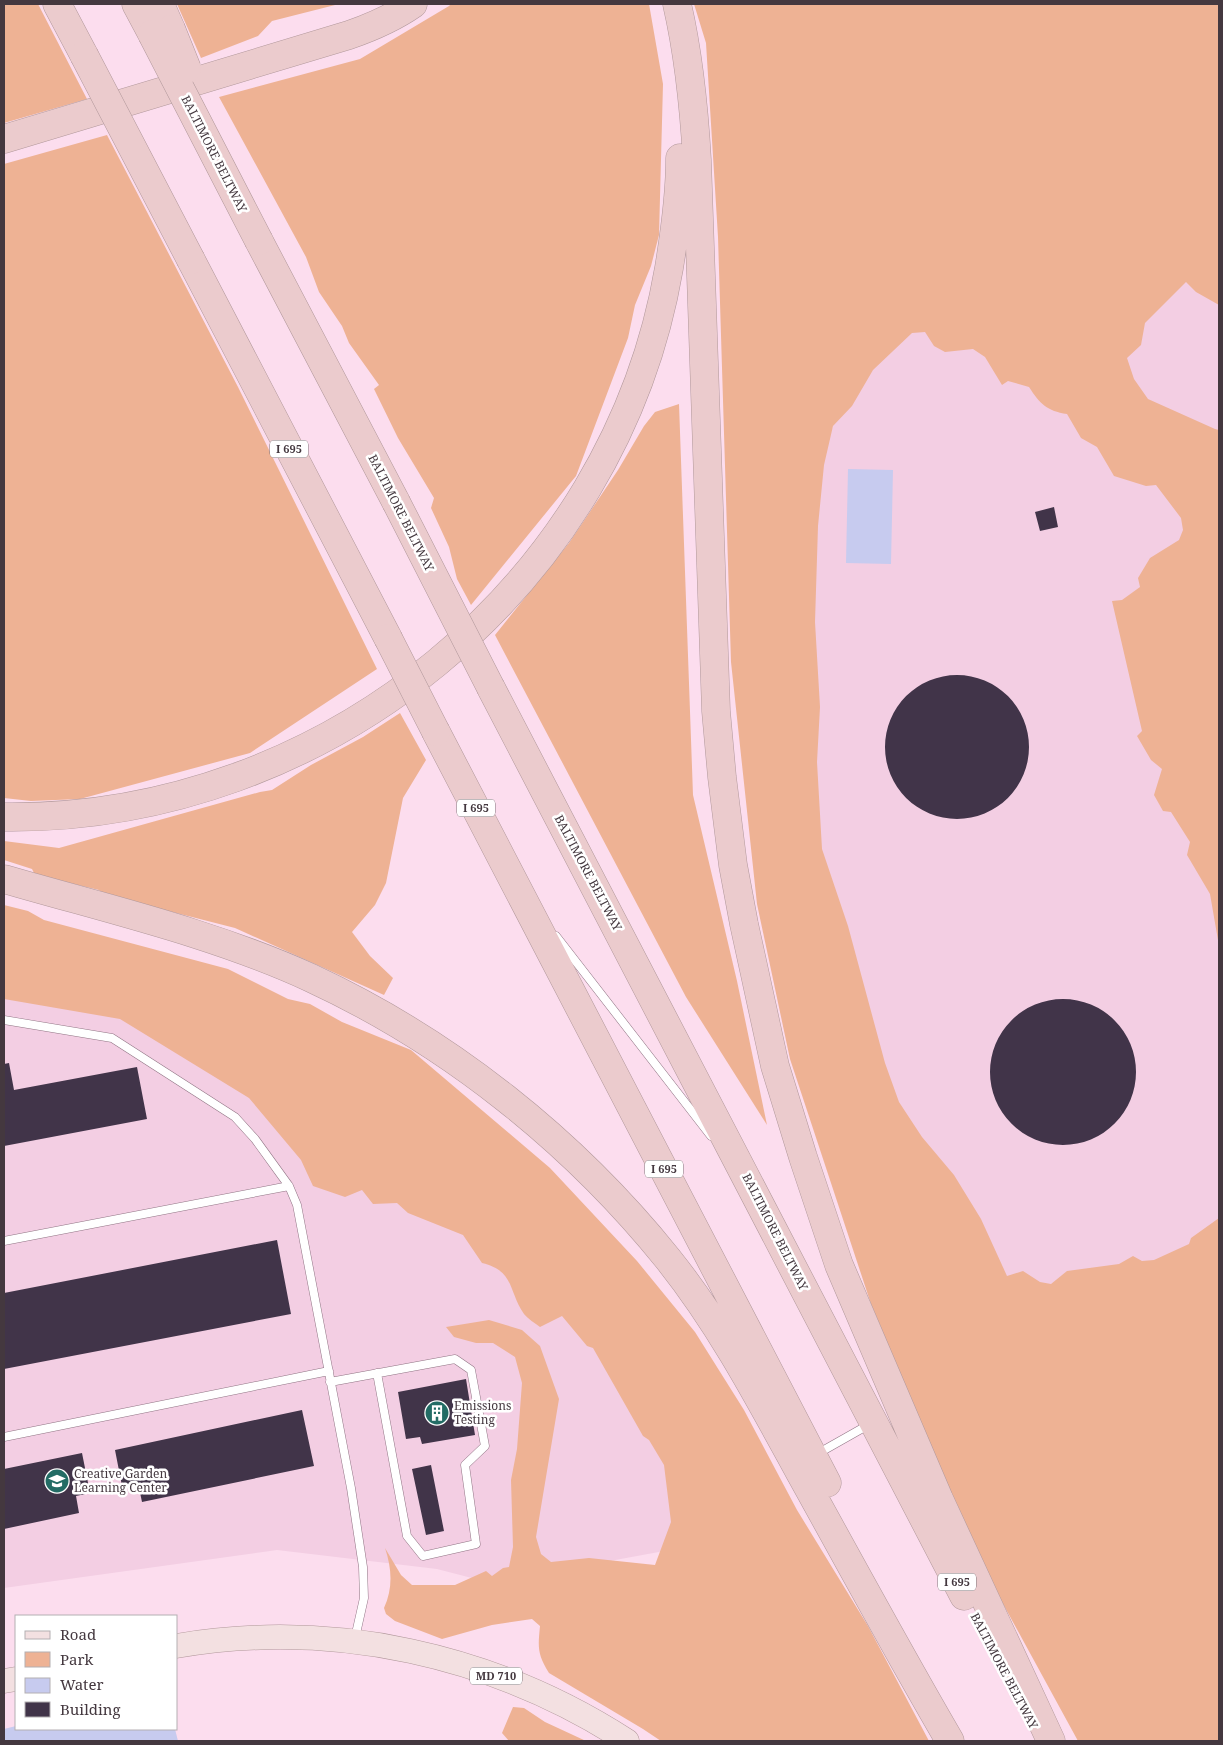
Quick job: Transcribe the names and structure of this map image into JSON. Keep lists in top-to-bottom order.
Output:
{
  "streets": {
    "highway": ["BALTIMORE BELTWAY", "I 695"],
    "main road": ["MD 710"]
  },
  "places": {
    "building": ["Emissions Testing"],
    "school or university": ["Creative Garden Learning Center"]
  },
  "legend": [
    "Road",
    "Park",
    "Water",
    "Building"
  ]
}
